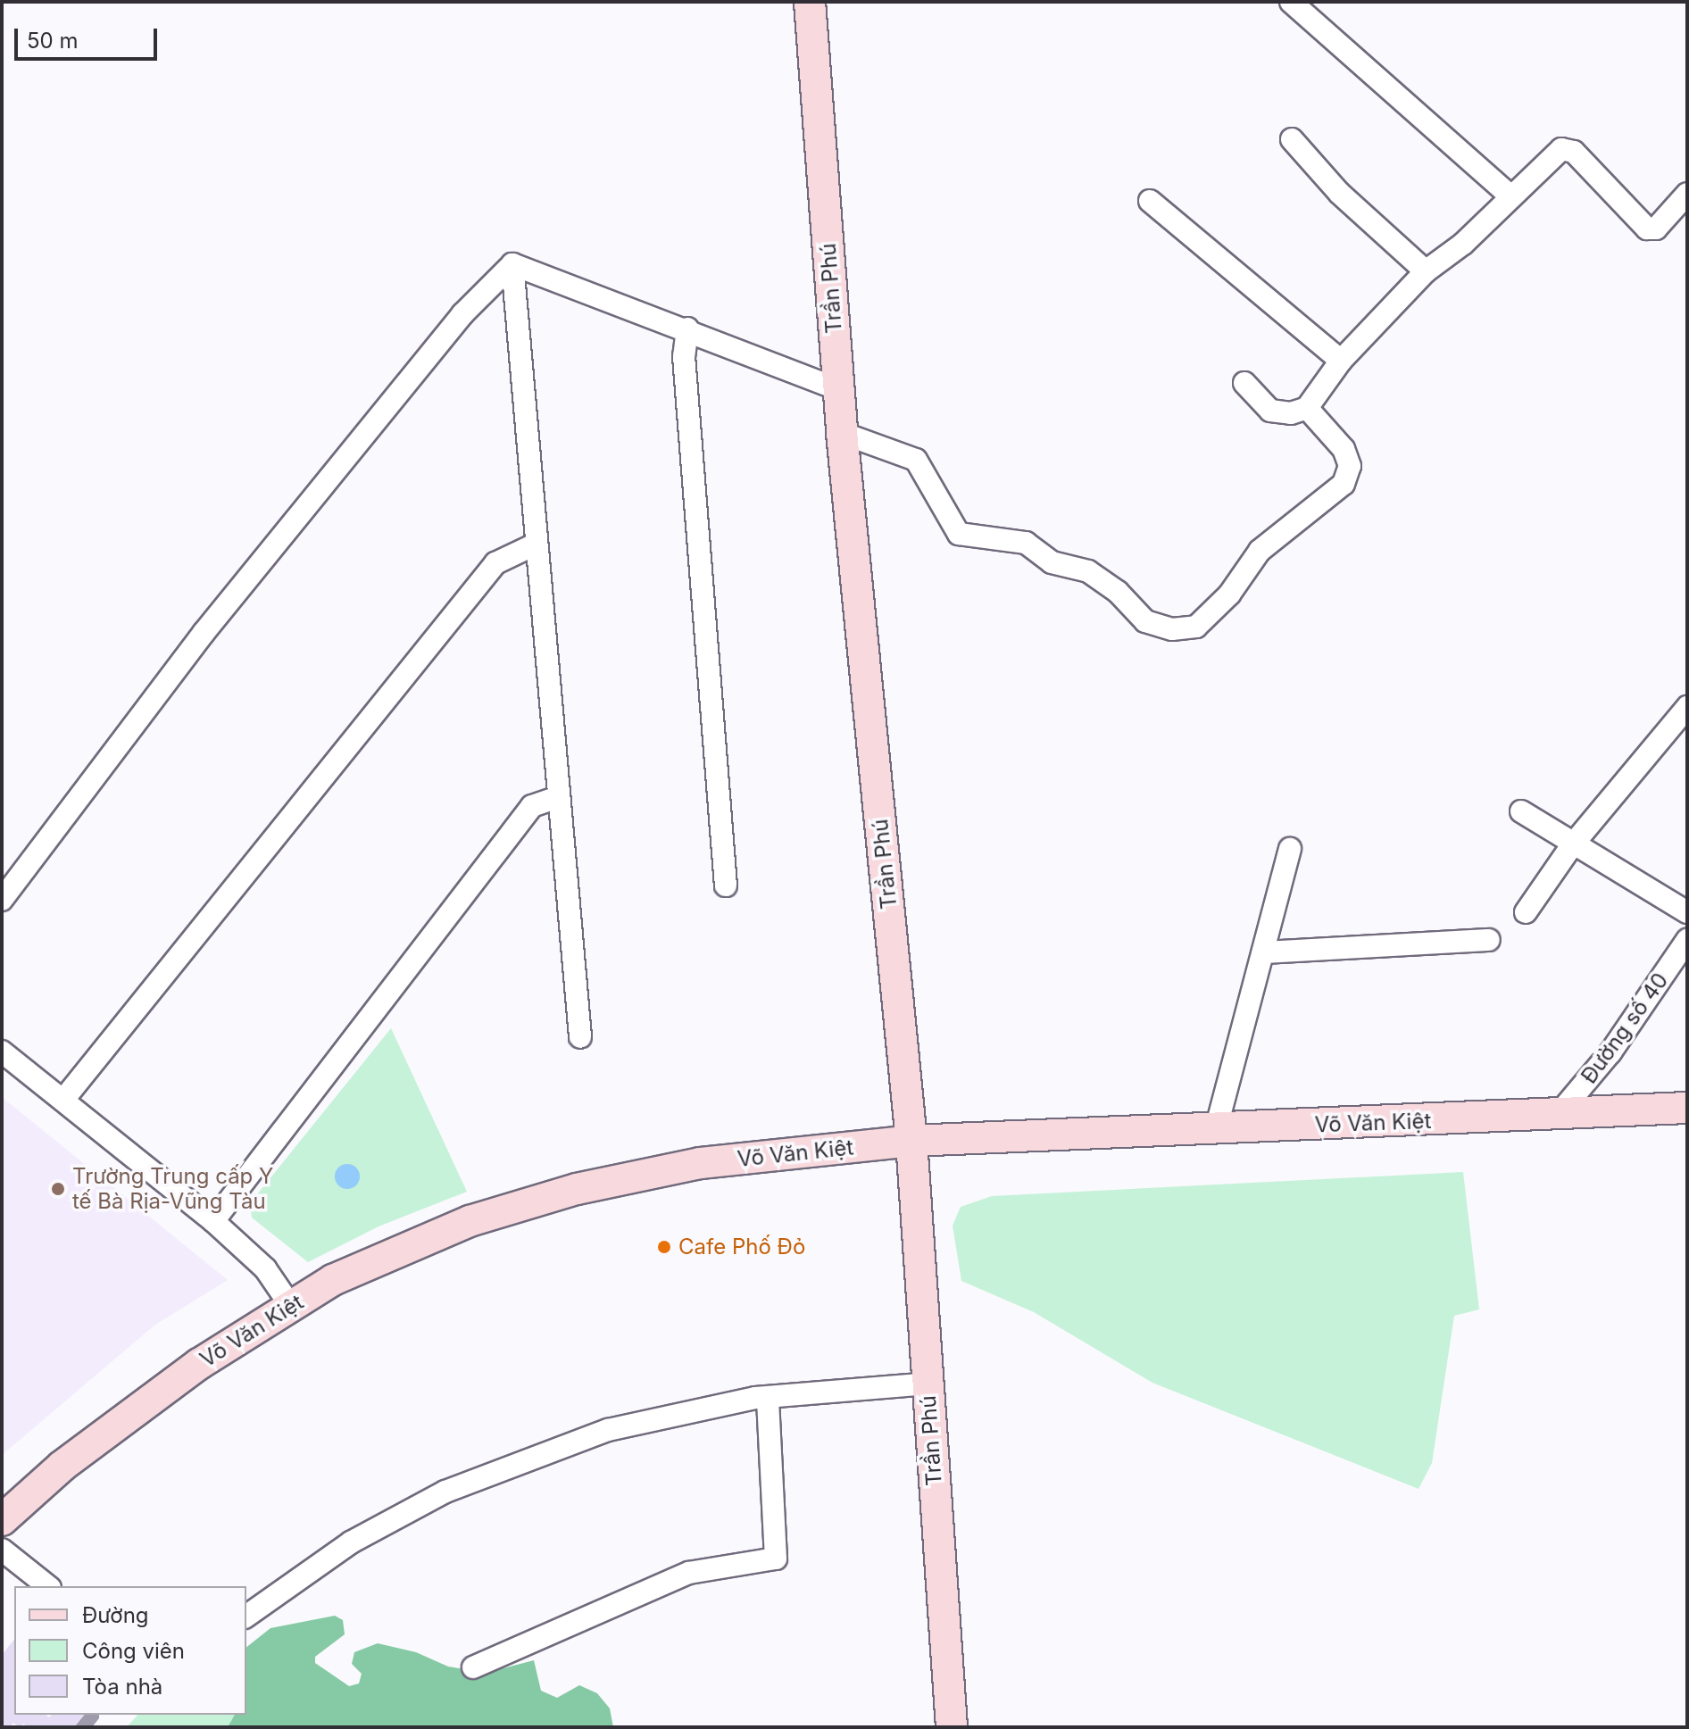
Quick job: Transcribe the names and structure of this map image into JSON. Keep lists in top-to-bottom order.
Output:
{
  "streets": {
    "street": ["Trần Phú", "Đường số 40", "Võ Văn Kiệt"]
  },
  "crossings": [
    ["Trần Phú", "Võ Văn Kiệt"],
    ["Đường số 40", "Võ Văn Kiệt"]
  ],
  "places": ["Trường Trung cấp Y tế Bà Rịa-Vũng Tàu", "Cafe Phố Đỏ"],
  "legend": ["Đường", "Công viên", "Tòa nhà"],
  "scale_bar": "50 m"
}
